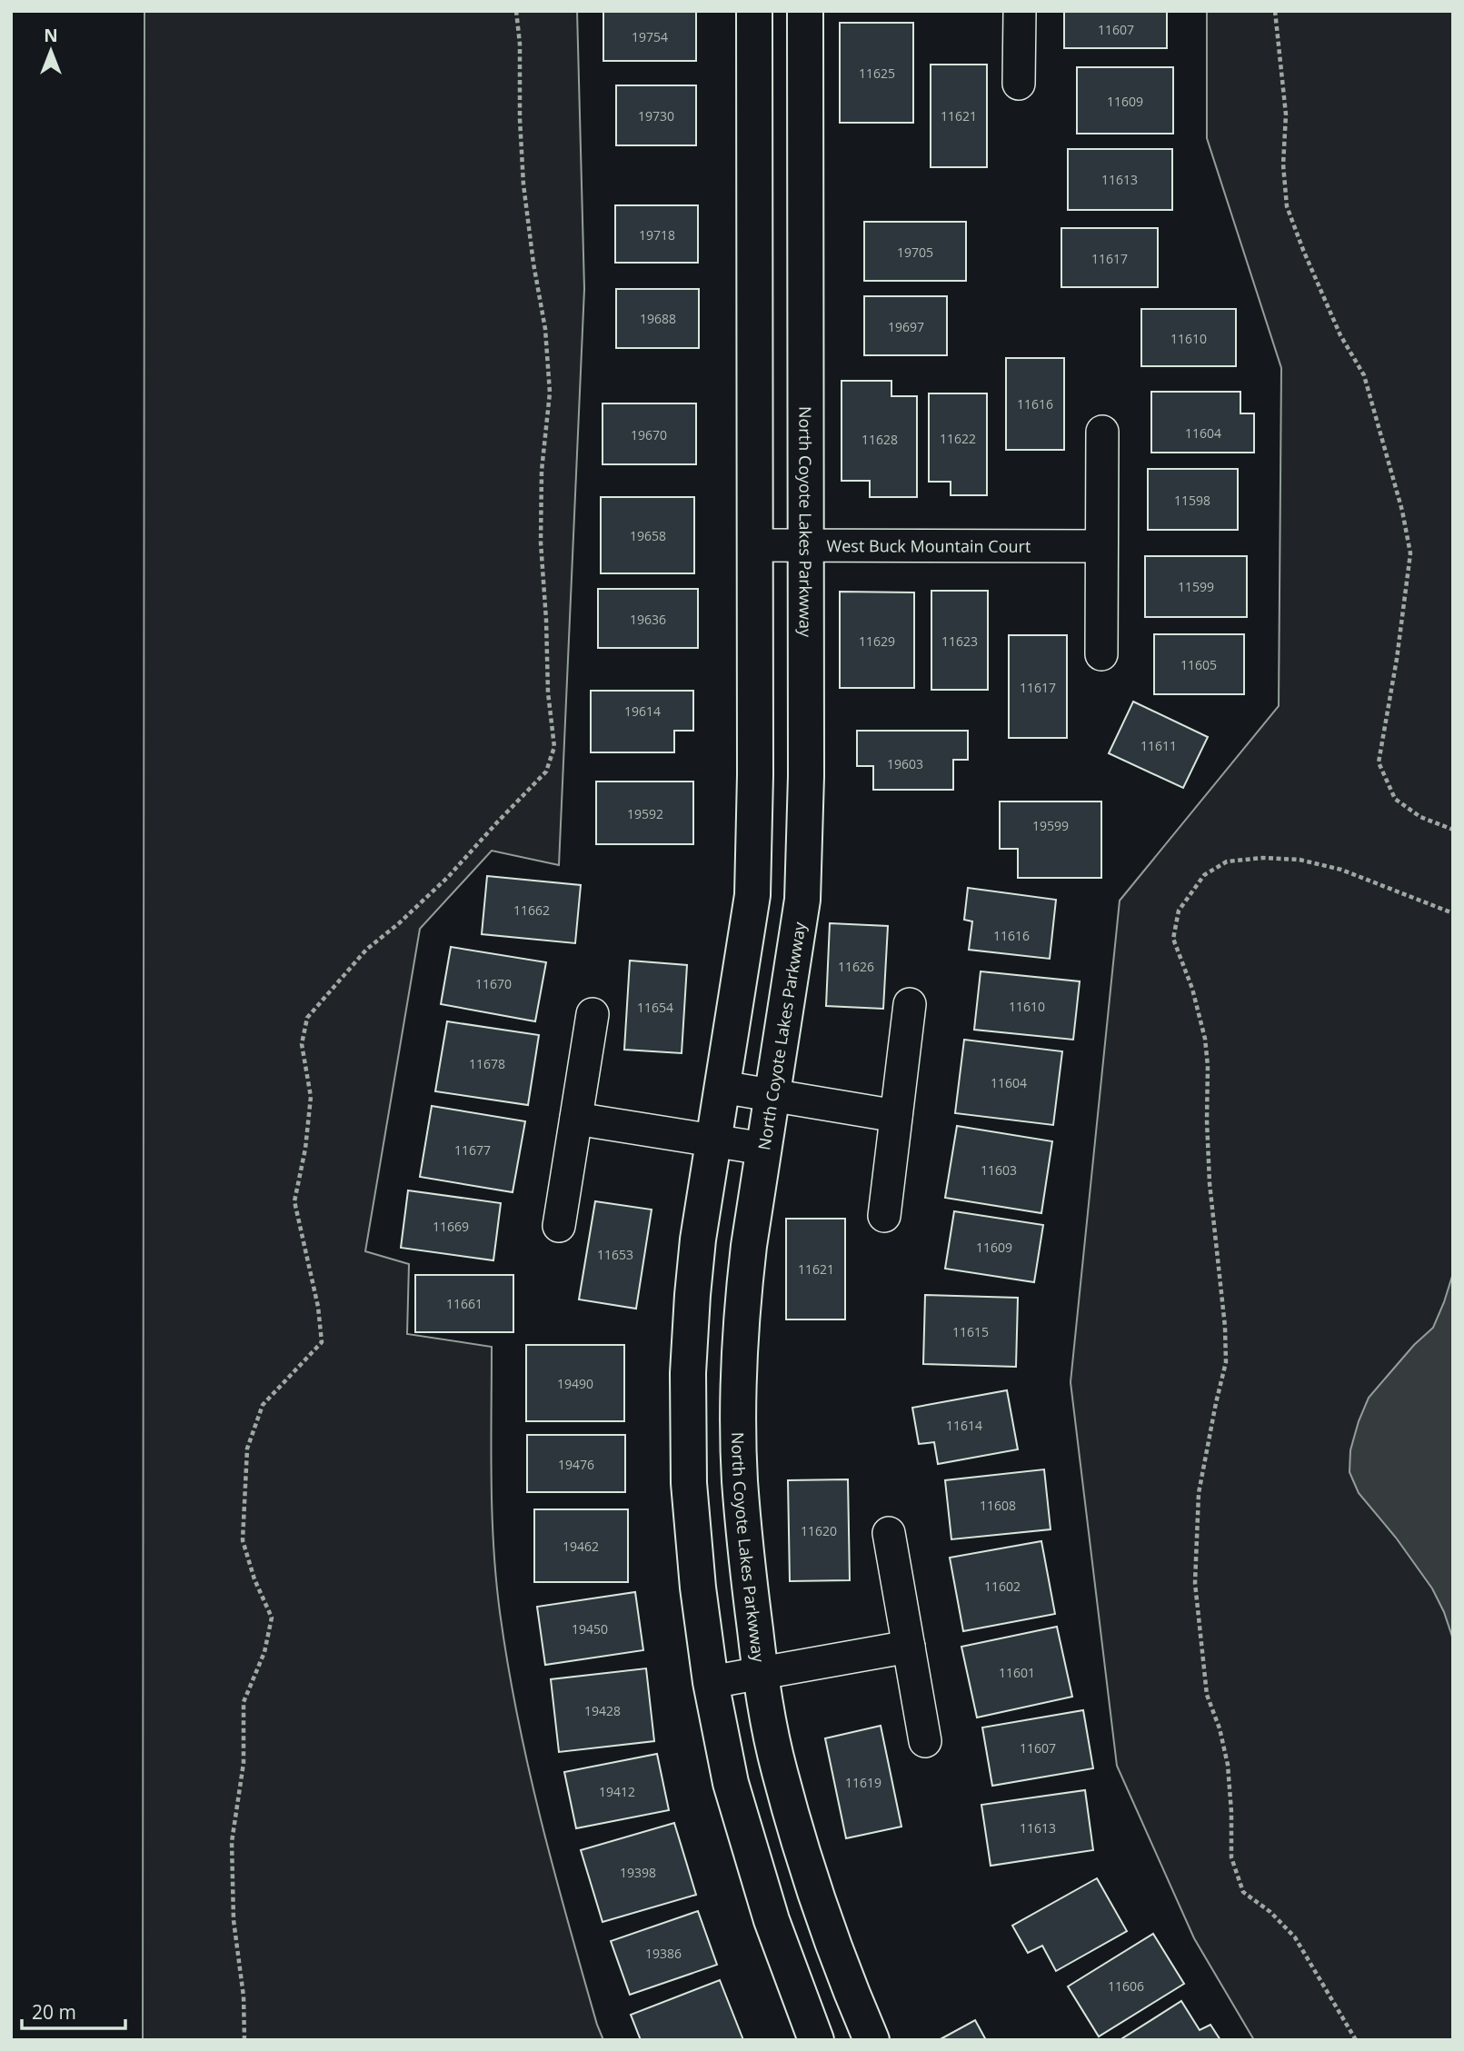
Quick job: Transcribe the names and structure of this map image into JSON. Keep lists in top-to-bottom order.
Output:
{
  "streets": {
    "street": ["North Coyote Lakes Parkwway", "West Buck Mountain Court"]
  },
  "crossings": [
    ["North Coyote Lakes Parkwway", "West Buck Mountain Court"]
  ],
  "house_numbers": [
    "11607",
    "19754",
    "11625",
    "11609",
    "19730",
    "11621",
    "11613",
    "19718",
    "19705",
    "11617",
    "19688",
    "19697",
    "11610",
    "11616",
    "11604",
    "19670",
    "11622",
    "11628",
    "11598",
    "19658",
    "11599",
    "19636",
    "11629",
    "11623",
    "11605",
    "11617",
    "19614",
    "11611",
    "19603",
    "19592",
    "19599",
    "11662",
    "11616",
    "11626",
    "11670",
    "11610",
    "11654",
    "11678",
    "11604",
    "11677",
    "11603",
    "11669",
    "11609",
    "11653",
    "11621",
    "11661",
    "11615",
    "19490",
    "11614",
    "19476",
    "11608",
    "11620",
    "19462",
    "11602",
    "19450",
    "11601",
    "19428",
    "11607",
    "11619",
    "19412",
    "11613",
    "19398",
    "19386",
    "11606"
  ],
  "scale_bar": "20 m",
  "north": "top"
}
